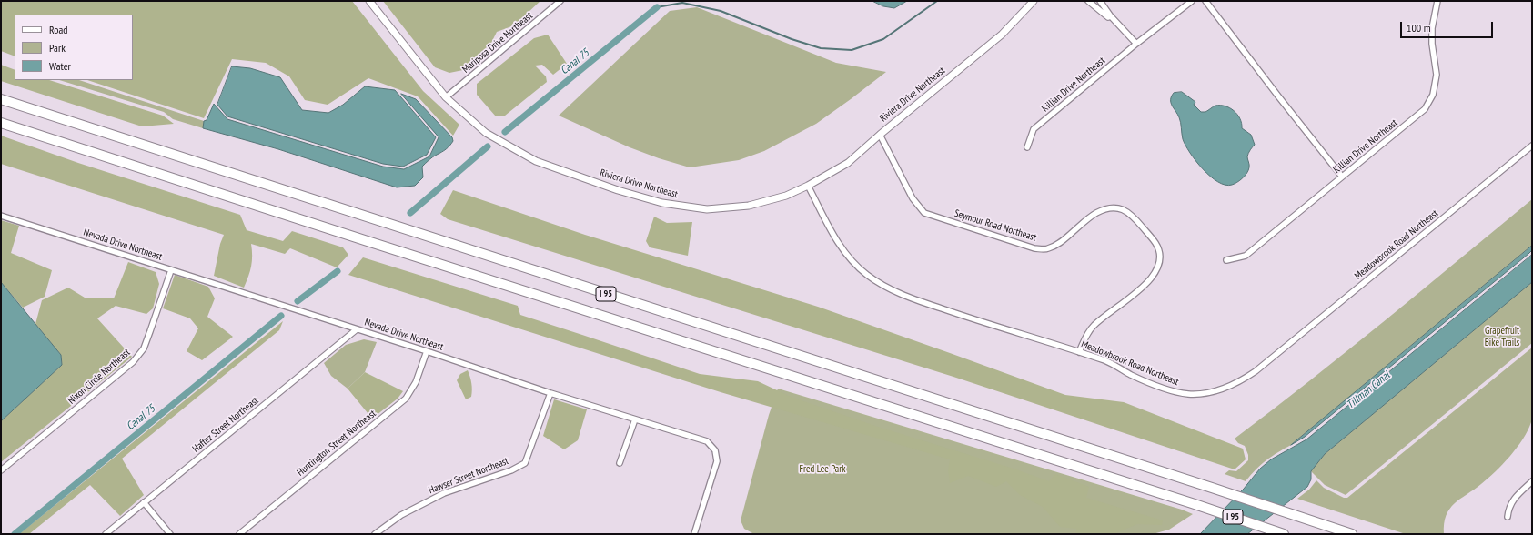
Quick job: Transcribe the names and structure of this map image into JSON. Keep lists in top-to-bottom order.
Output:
{
  "streets": {
    "highway": ["I 95"],
    "street": [
      "Mariposa Drive Northeast",
      "Killian Drive Northeast",
      "Riviera Drive Northeast",
      "Seymour Road Northeast",
      "Nevada Drive Northeast",
      "Meadowbrook Road Northeast",
      "Nixon Circle Northeast",
      "Haftez Street Northeast",
      "Huntington Street Northeast",
      "Hawser Street Northeast"
    ]
  },
  "crossings": [
    ["Mariposa Drive Northeast", "Riviera Drive Northeast"],
    ["Riviera Drive Northeast", "Seymour Road Northeast"],
    ["Riviera Drive Northeast", "Meadowbrook Road Northeast"],
    ["Seymour Road Northeast", "Meadowbrook Road Northeast"],
    ["Nevada Drive Northeast", "Nixon Circle Northeast"],
    ["Nevada Drive Northeast", "Haftez Street Northeast"],
    ["Nevada Drive Northeast", "Huntington Street Northeast"],
    ["Nevada Drive Northeast", "Hawser Street Northeast"]
  ],
  "water": ["Canal 75", "Tillman Canal"],
  "parks": ["Grapefruit Bike Trails", "Fred Lee Park"],
  "legend": ["Road", "Park", "Water"],
  "scale_bar": "100 m"
}
